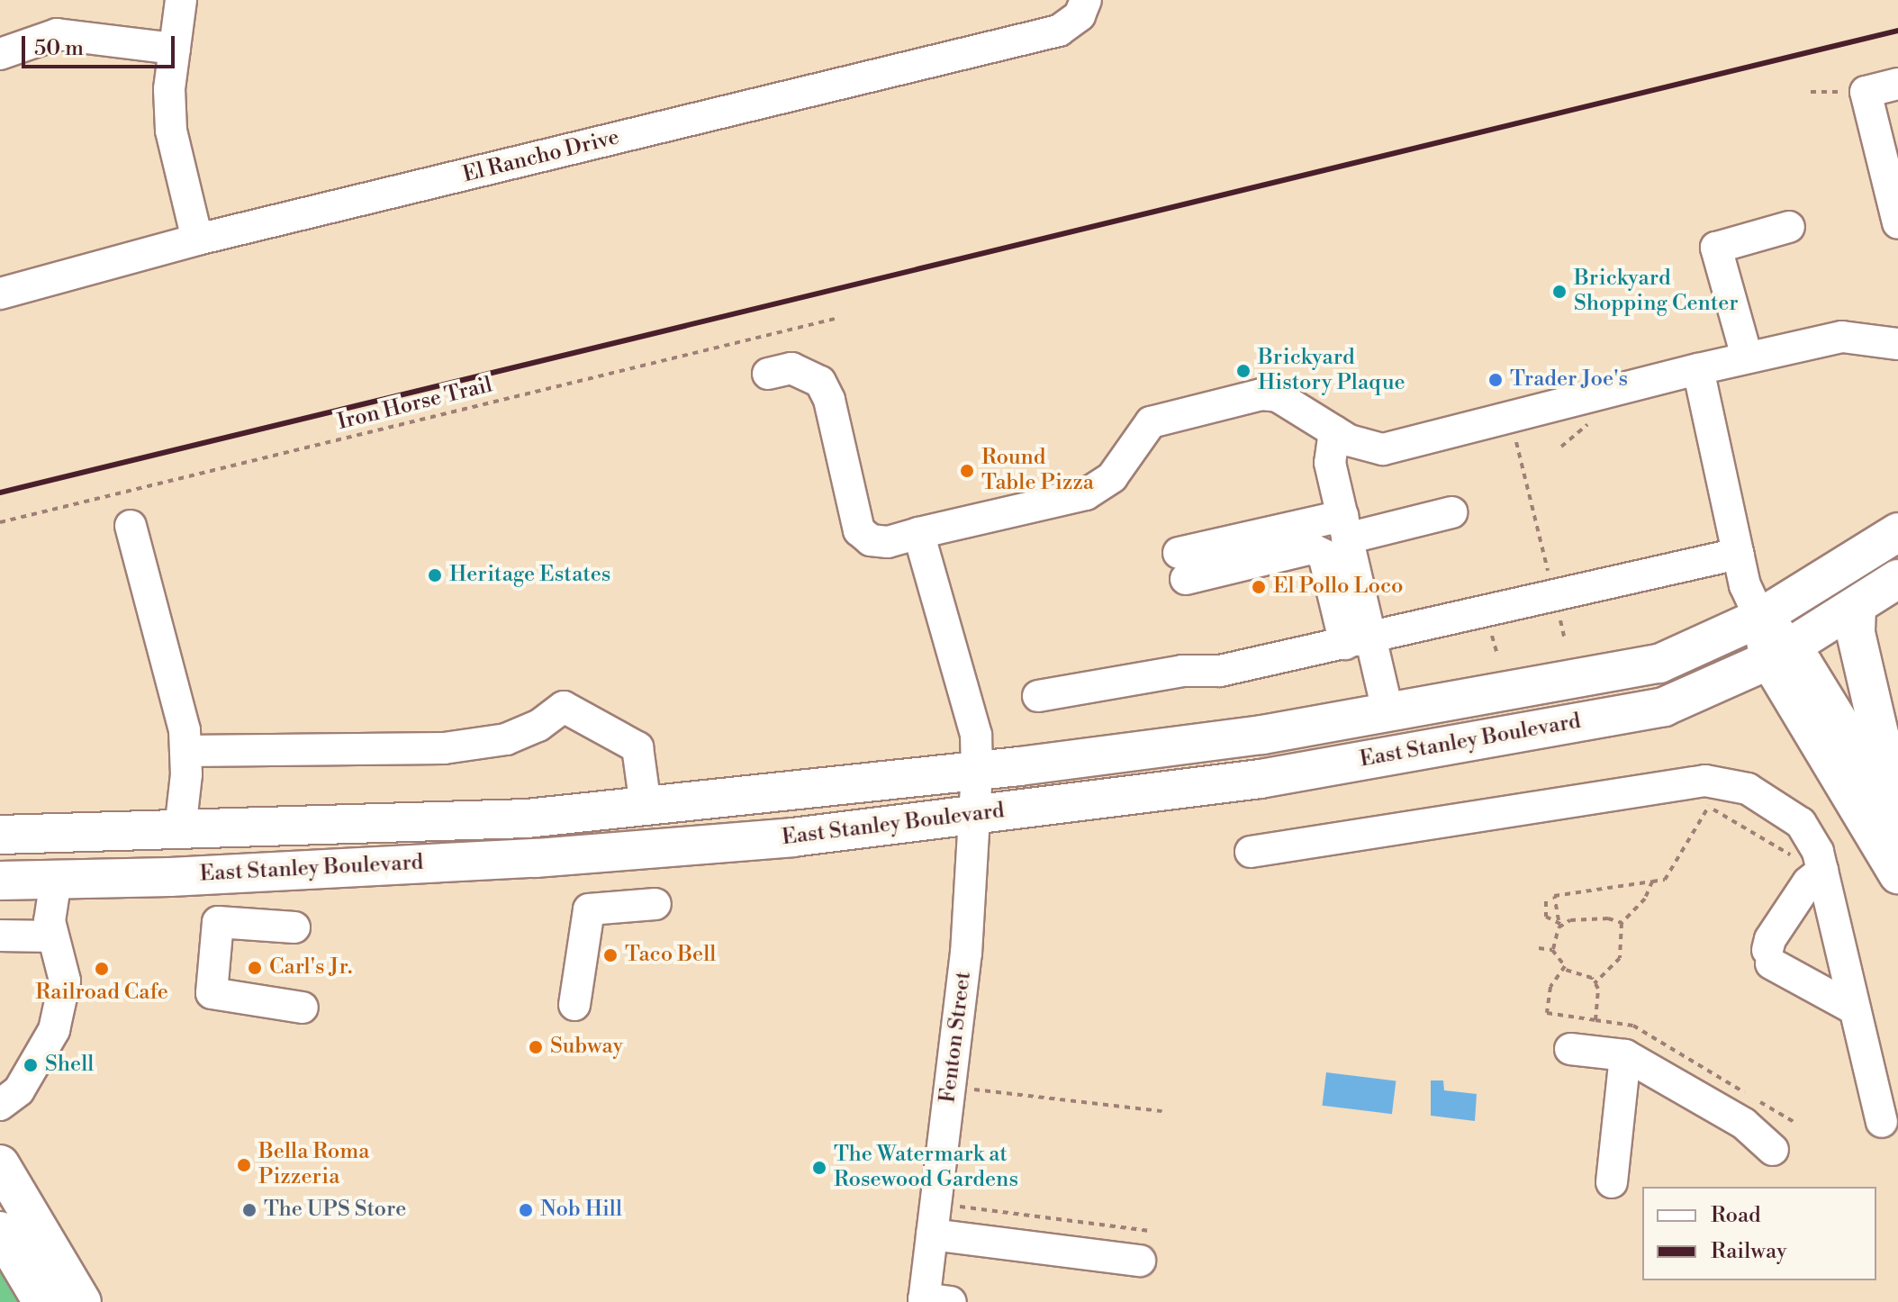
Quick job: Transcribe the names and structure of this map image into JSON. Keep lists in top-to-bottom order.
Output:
{
  "streets": {
    "main road": ["East Stanley Boulevard"],
    "street": ["El Rancho Drive", "Fenton Street"],
    "path": ["Iron Horse Trail"]
  },
  "crossings": [
    ["East Stanley Boulevard", "Fenton Street"]
  ],
  "places": [
    "Brickyard Shopping Center",
    "Brickyard History Plaque",
    "Trader Joe's",
    "Round Table Pizza",
    "Heritage Estates",
    "El Pollo Loco",
    "Taco Bell",
    "Carl's Jr.",
    "Railroad Cafe",
    "Subway",
    "Shell",
    "Bella Roma Pizzeria",
    "The Watermark at Rosewood Gardens",
    "The UPS Store",
    "Nob Hill"
  ],
  "legend": ["Road", "Railway"],
  "scale_bar": "50 m"
}
